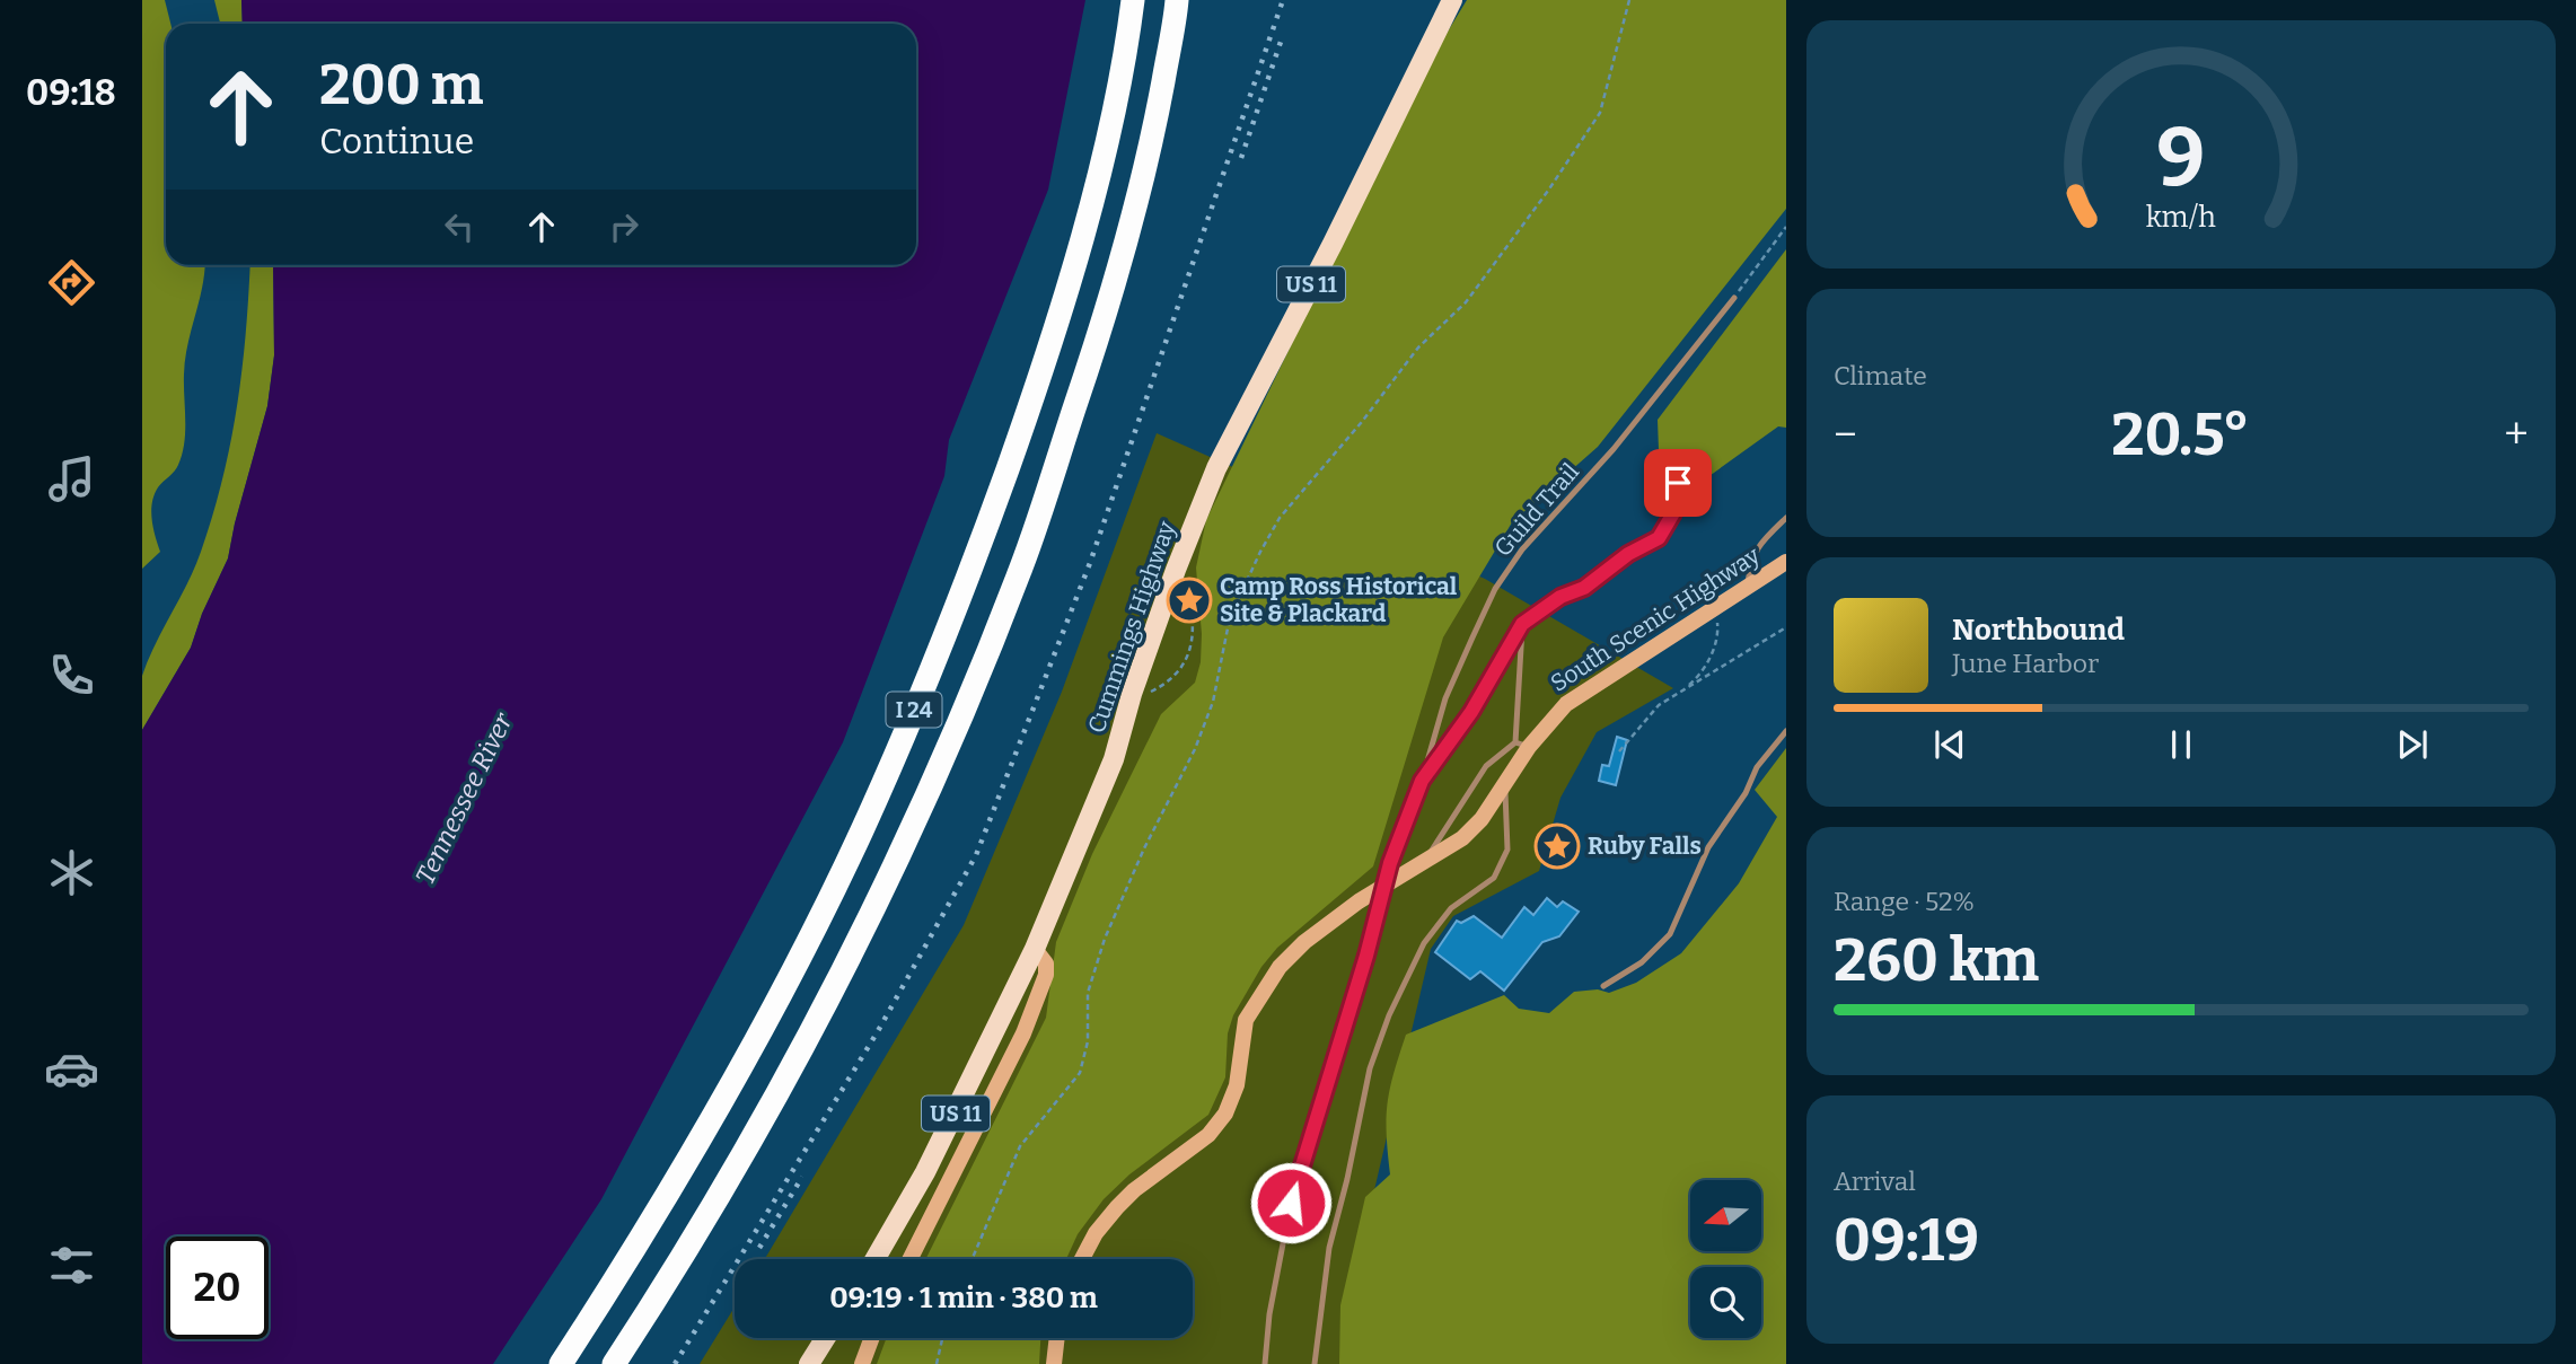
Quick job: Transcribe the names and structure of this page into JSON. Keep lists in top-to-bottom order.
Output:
{
  "streets": {
    "highway": ["I 24"],
    "main road": ["US 11", "South Scenic Highway", "Cummings Highway"],
    "lane": ["Guild Trail"]
  },
  "crossings": [
    ["Guild Trail", "South Scenic Highway"]
  ],
  "water": ["Tennessee River"],
  "places": {
    "place": ["Camp Ross Historical Site & Plackard", "Ruby Falls"]
  },
  "north": "left",
  "page": {
    "tabs": "09:18",
    "turn": ["200 m", "Continue"],
    "tile": [
      "Climate",
      ["Range · 52%", "260 km"],
      ["Arrival", "09:19"]
    ],
    "heat": ["−", "20.5°", "+"],
    "song": ["Northbound", "June Harbor"],
    "limit": "20",
    "trip": "09:19 · 1 min · 380 m",
    "gauge": ["9", "km/h"]
  }
}
